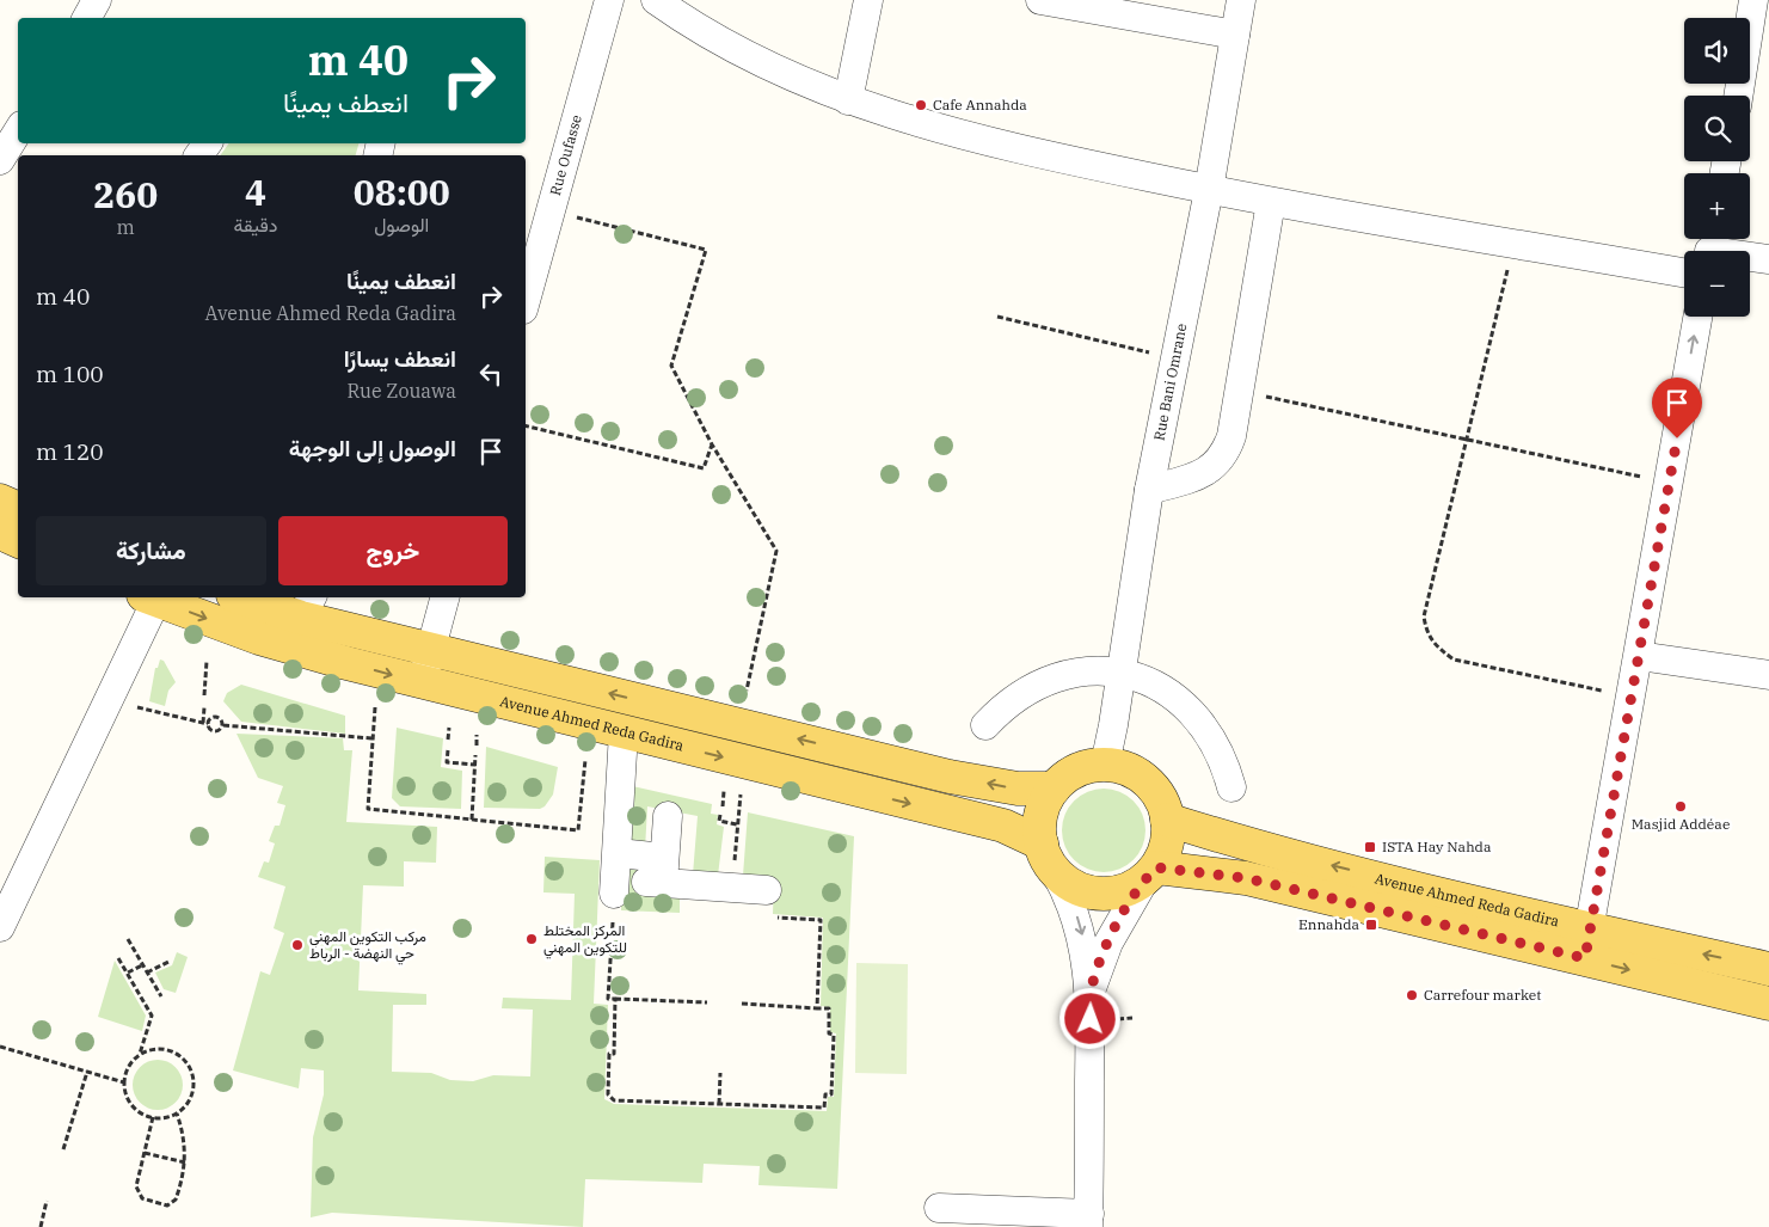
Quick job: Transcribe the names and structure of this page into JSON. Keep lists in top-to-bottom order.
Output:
{
  "streets": {
    "main road": ["Avenue Ahmed Reda Gadira"],
    "street": ["Rue Oufasse", "Rue Bani Omrane"]
  },
  "crossings": [
    ["Rue Bani Omrane", "Avenue Ahmed Reda Gadira"]
  ],
  "places": {
    "other": [
      "Cafe Annahda",
      "Masjid Addéae",
      "المركز المختلط للتكوين المهني",
      "مركب التكوين المهني حي النهضة - الرباط",
      "Carrefour market"
    ],
    "transit": ["ISTA Hay Nahda", "Ennahda"]
  },
  "page": {
    "map_buttons": ["+", "−"],
    "turn": ["40 m", "انعطف يمينًا"],
    "eta": [
      "08:00",
      "الوصول",
      "4",
      "دقيقة",
      "260",
      "m"
    ],
    "list": [
      {
        "name": "انعطف يمينًا",
        "note": "Avenue Ahmed Reda Gadira",
        "value": "40 m"
      },
      {
        "name": "انعطف يسارًا",
        "note": "Rue Zouawa",
        "value": "100 m"
      },
      {
        "name": "الوصول إلى الوجهة",
        "value": "120 m"
      }
    ],
    "buttons": ["خروج", "مشاركة"]
  }
}
